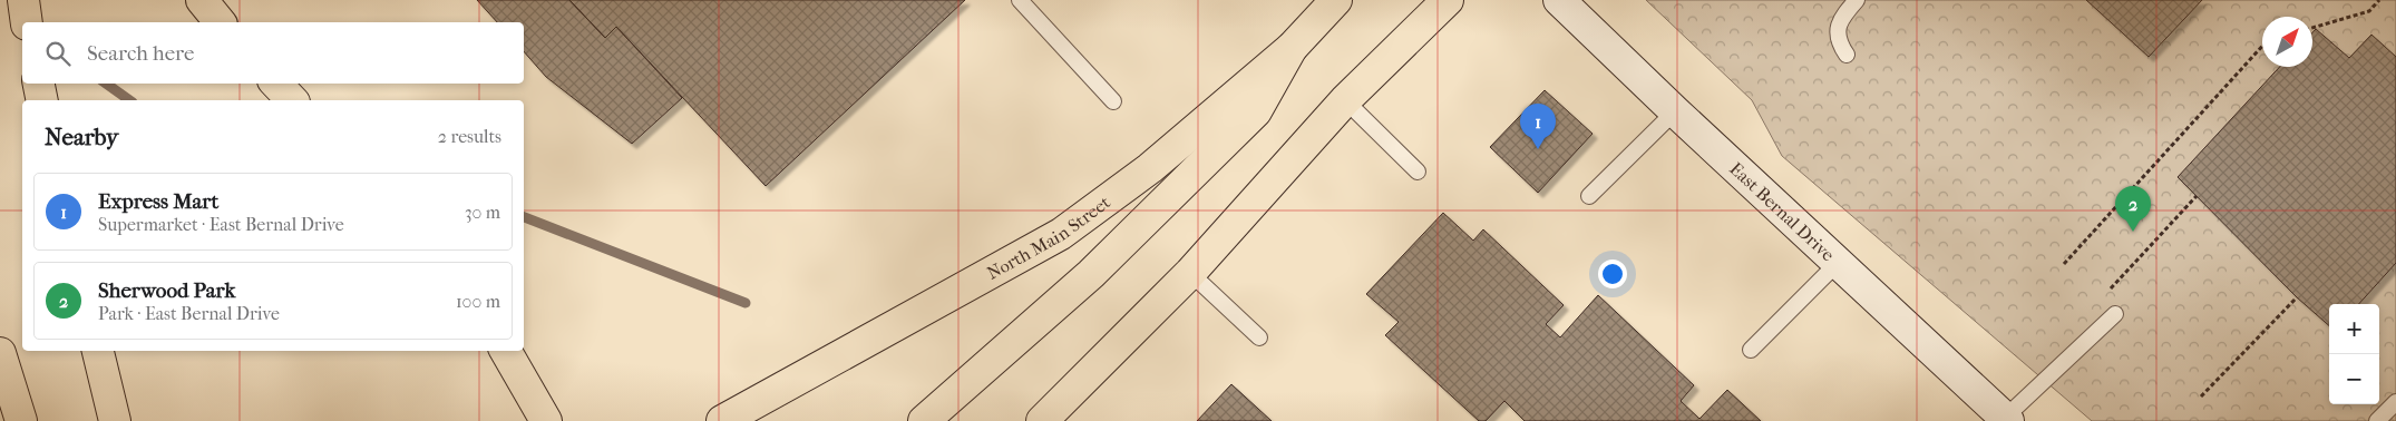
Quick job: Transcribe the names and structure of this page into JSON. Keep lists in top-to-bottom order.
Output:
{
  "streets": {
    "main road": ["East Bernal Drive", "North Main Street"]
  },
  "north": "top right",
  "page": {
    "search": "Search here",
    "heading": ["Nearby", "2 results"],
    "pins": ["1", "2"],
    "list": [
      {
        "mark": "1",
        "name": "Express Mart",
        "note": "Supermarket · East Bernal Drive",
        "value": "30 m"
      },
      {
        "mark": "2",
        "name": "Sherwood Park",
        "note": "Park · East Bernal Drive",
        "value": "100 m"
      }
    ],
    "map_buttons": ["+", "−"]
  }
}
